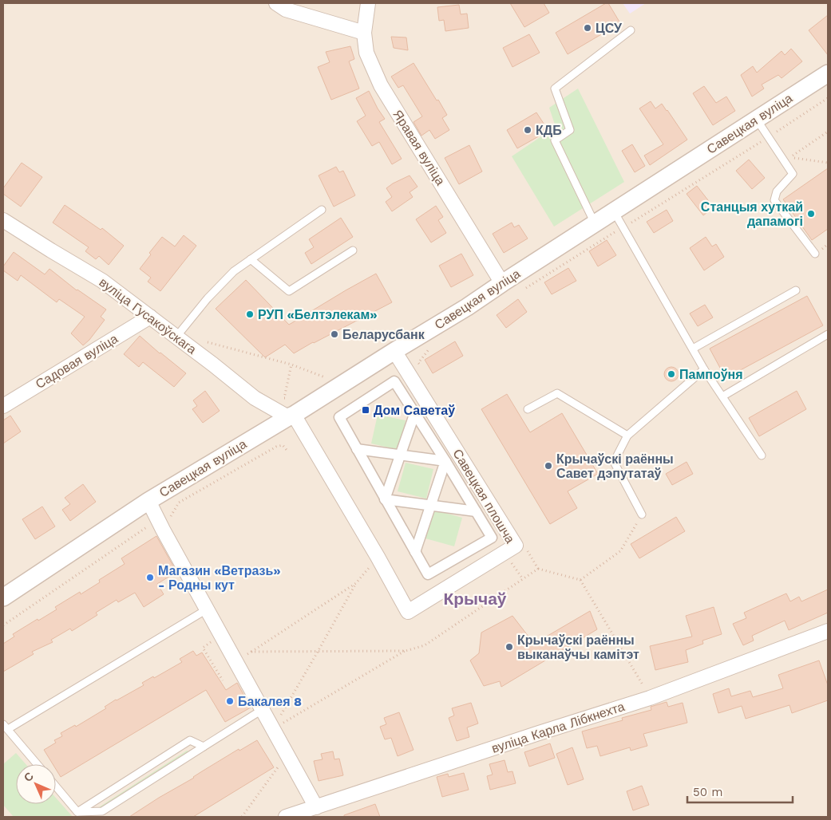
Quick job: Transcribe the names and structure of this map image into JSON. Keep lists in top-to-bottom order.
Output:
{
  "streets": {
    "street": [
      "Савецкая вуліца",
      "Яравая вуліца",
      "вуліца Гусакоўскага",
      "Садовая вуліца",
      "Савецкая плошча",
      "вуліца Карла Лібкнехта"
    ]
  },
  "crossings": [
    ["Савецкая вуліца", "Яравая вуліца"],
    ["Савецкая вуліца", "вуліца Гусакоўскага"],
    ["Савецкая вуліца", "Савецкая плошча"],
    ["вуліца Гусакоўскага", "Садовая вуліца"],
    ["вуліца Гусакоўскага", "Савецкая плошча"]
  ],
  "districts": ["Крычаў"],
  "places": {
    "other": [
      "ЦСУ",
      "КДБ",
      "Станцыя хуткай дапамогі",
      "РУП «Белтэлекам»",
      "Беларусбанк",
      "Пампоўня",
      "Крычаўскі раённы Савет дэпутатаў",
      "Магазин «Ветразь» - Родны кут",
      "Крычаўскі раённы выканаўчы камітэт",
      "Бакалея 8"
    ],
    "transit": ["Дом Саветаў"]
  },
  "scale_bar": "50 m",
  "north": "top left"
}
